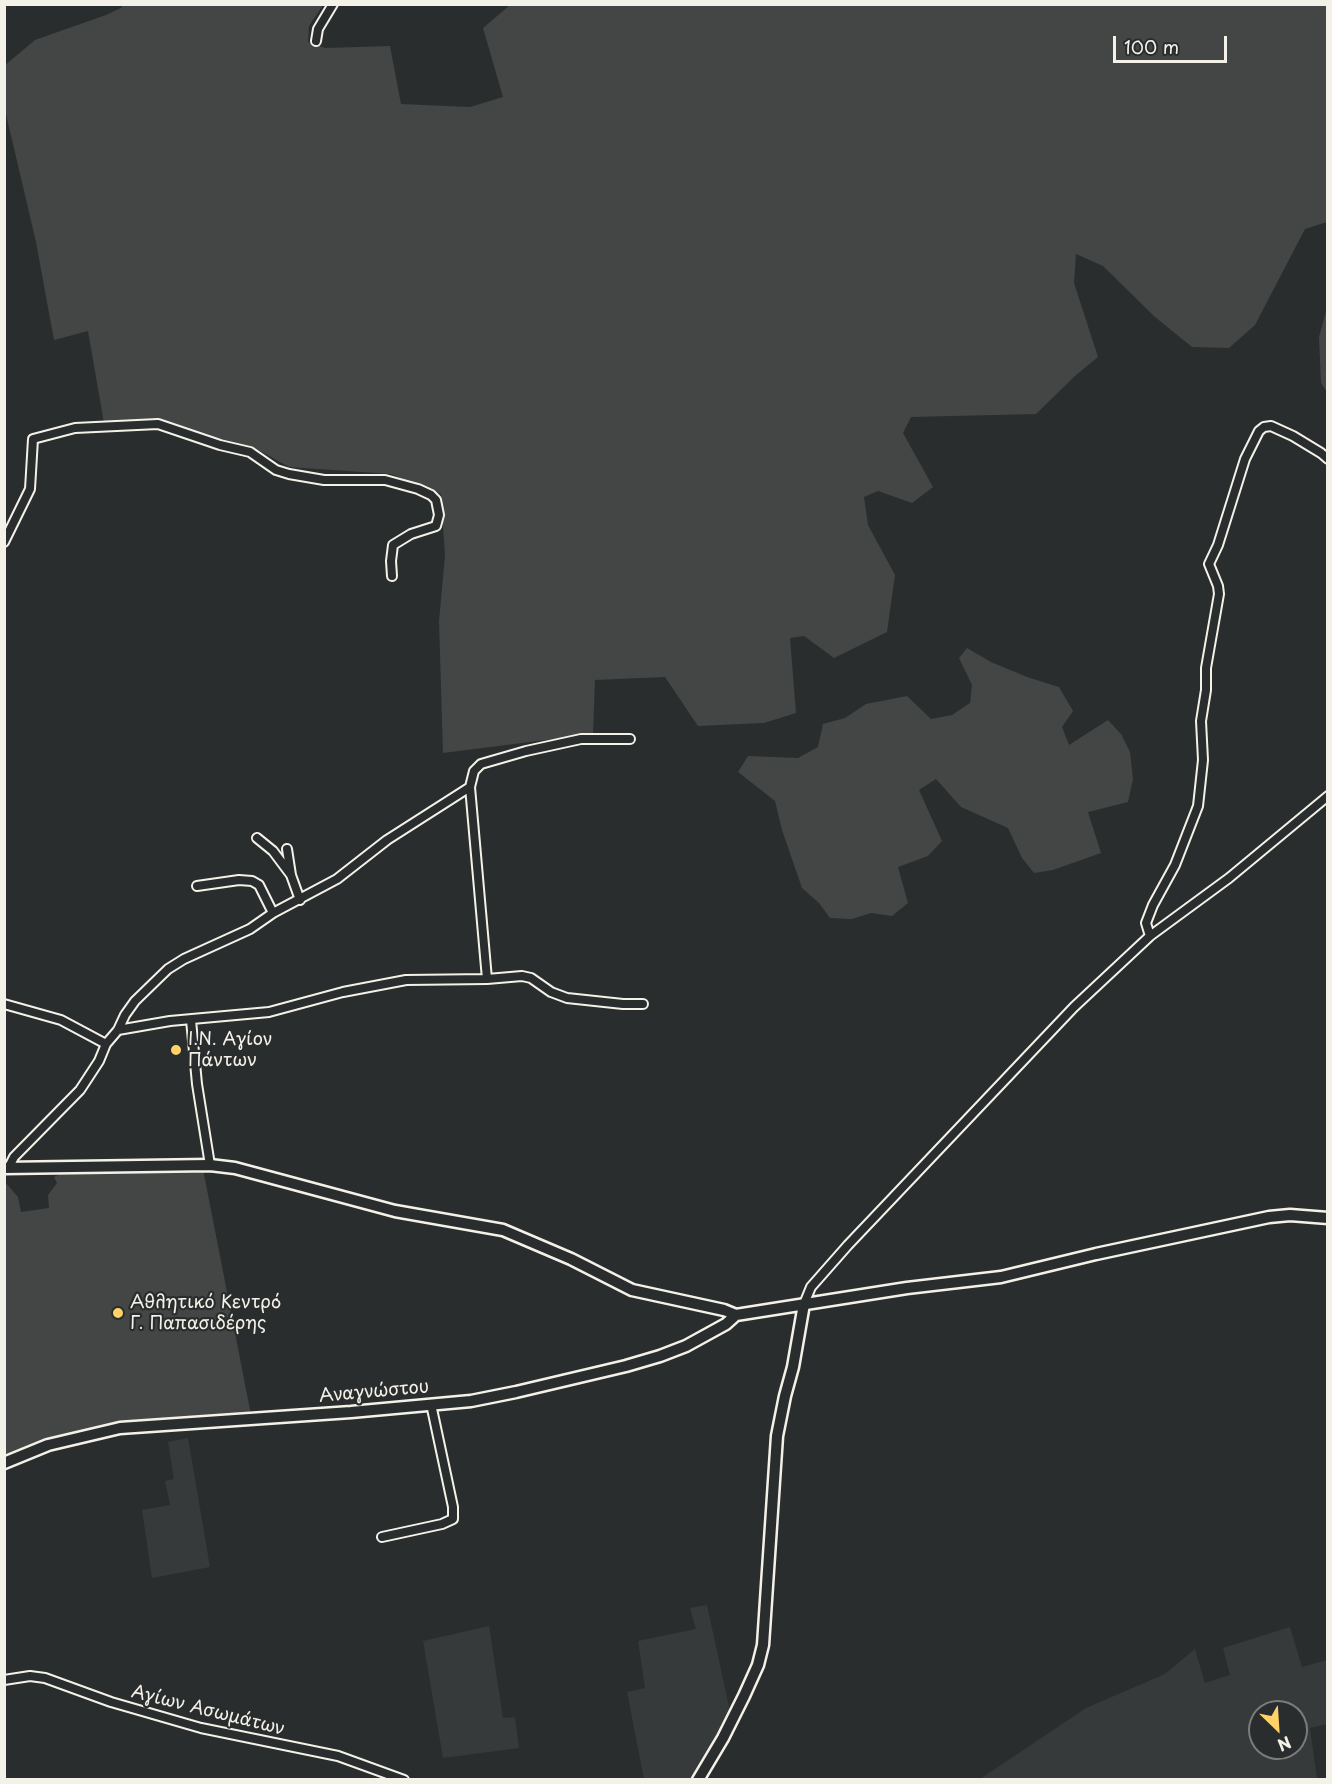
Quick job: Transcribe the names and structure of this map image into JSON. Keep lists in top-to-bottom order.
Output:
{
  "streets": {
    "street": ["Αναγνώστου", "Αγίων Ασωμάτων"]
  },
  "places": ["Ι.Ν. Αγίον Πάντων", "Αθλητικό Κεντρό Γ. Παπασιδέρης"],
  "scale_bar": "100 m",
  "north": "bottom right"
}
